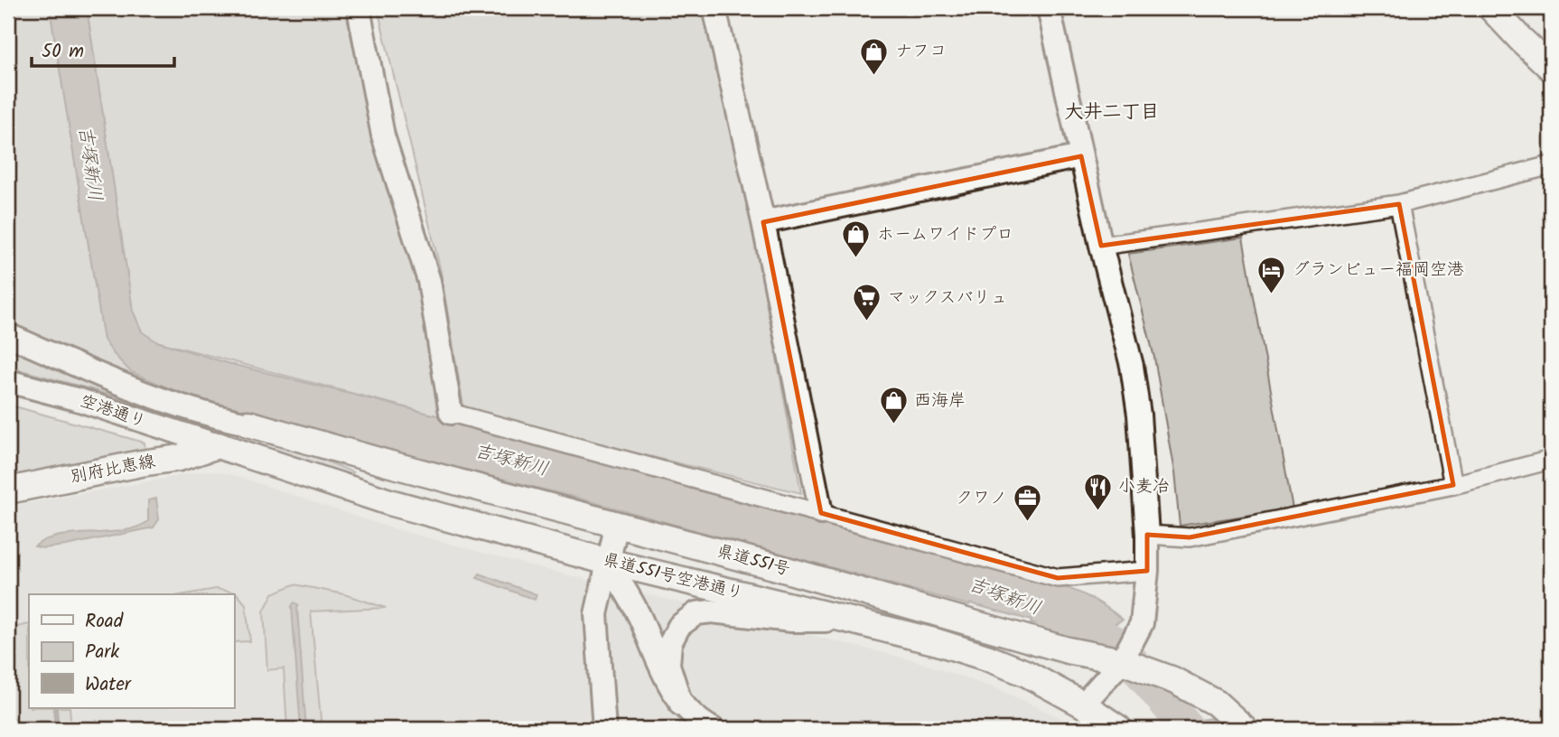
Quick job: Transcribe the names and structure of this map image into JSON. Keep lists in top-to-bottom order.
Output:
{
  "streets": {
    "main road": ["別府比恵線", "県道551号", "県道551号空港通り"],
    "street": ["空港通り"]
  },
  "crossings": [
    ["空港通り", "別府比恵線"],
    ["空港通り", "県道551号空港通り"],
    ["別府比恵線", "県道551号空港通り"]
  ],
  "districts": ["大井二丁目"],
  "water": ["吉塚新川"],
  "places": {
    "shop": ["ナフコ", "ホームワイドプロ", "西海岸"],
    "hotel": ["グランビュー福岡空港"],
    "supermarket": ["マックスバリュ"],
    "restaurant": ["小麦冶"],
    "office": ["クワノ"]
  },
  "legend": ["Road", "Park", "Water"],
  "scale_bar": "50 m"
}
